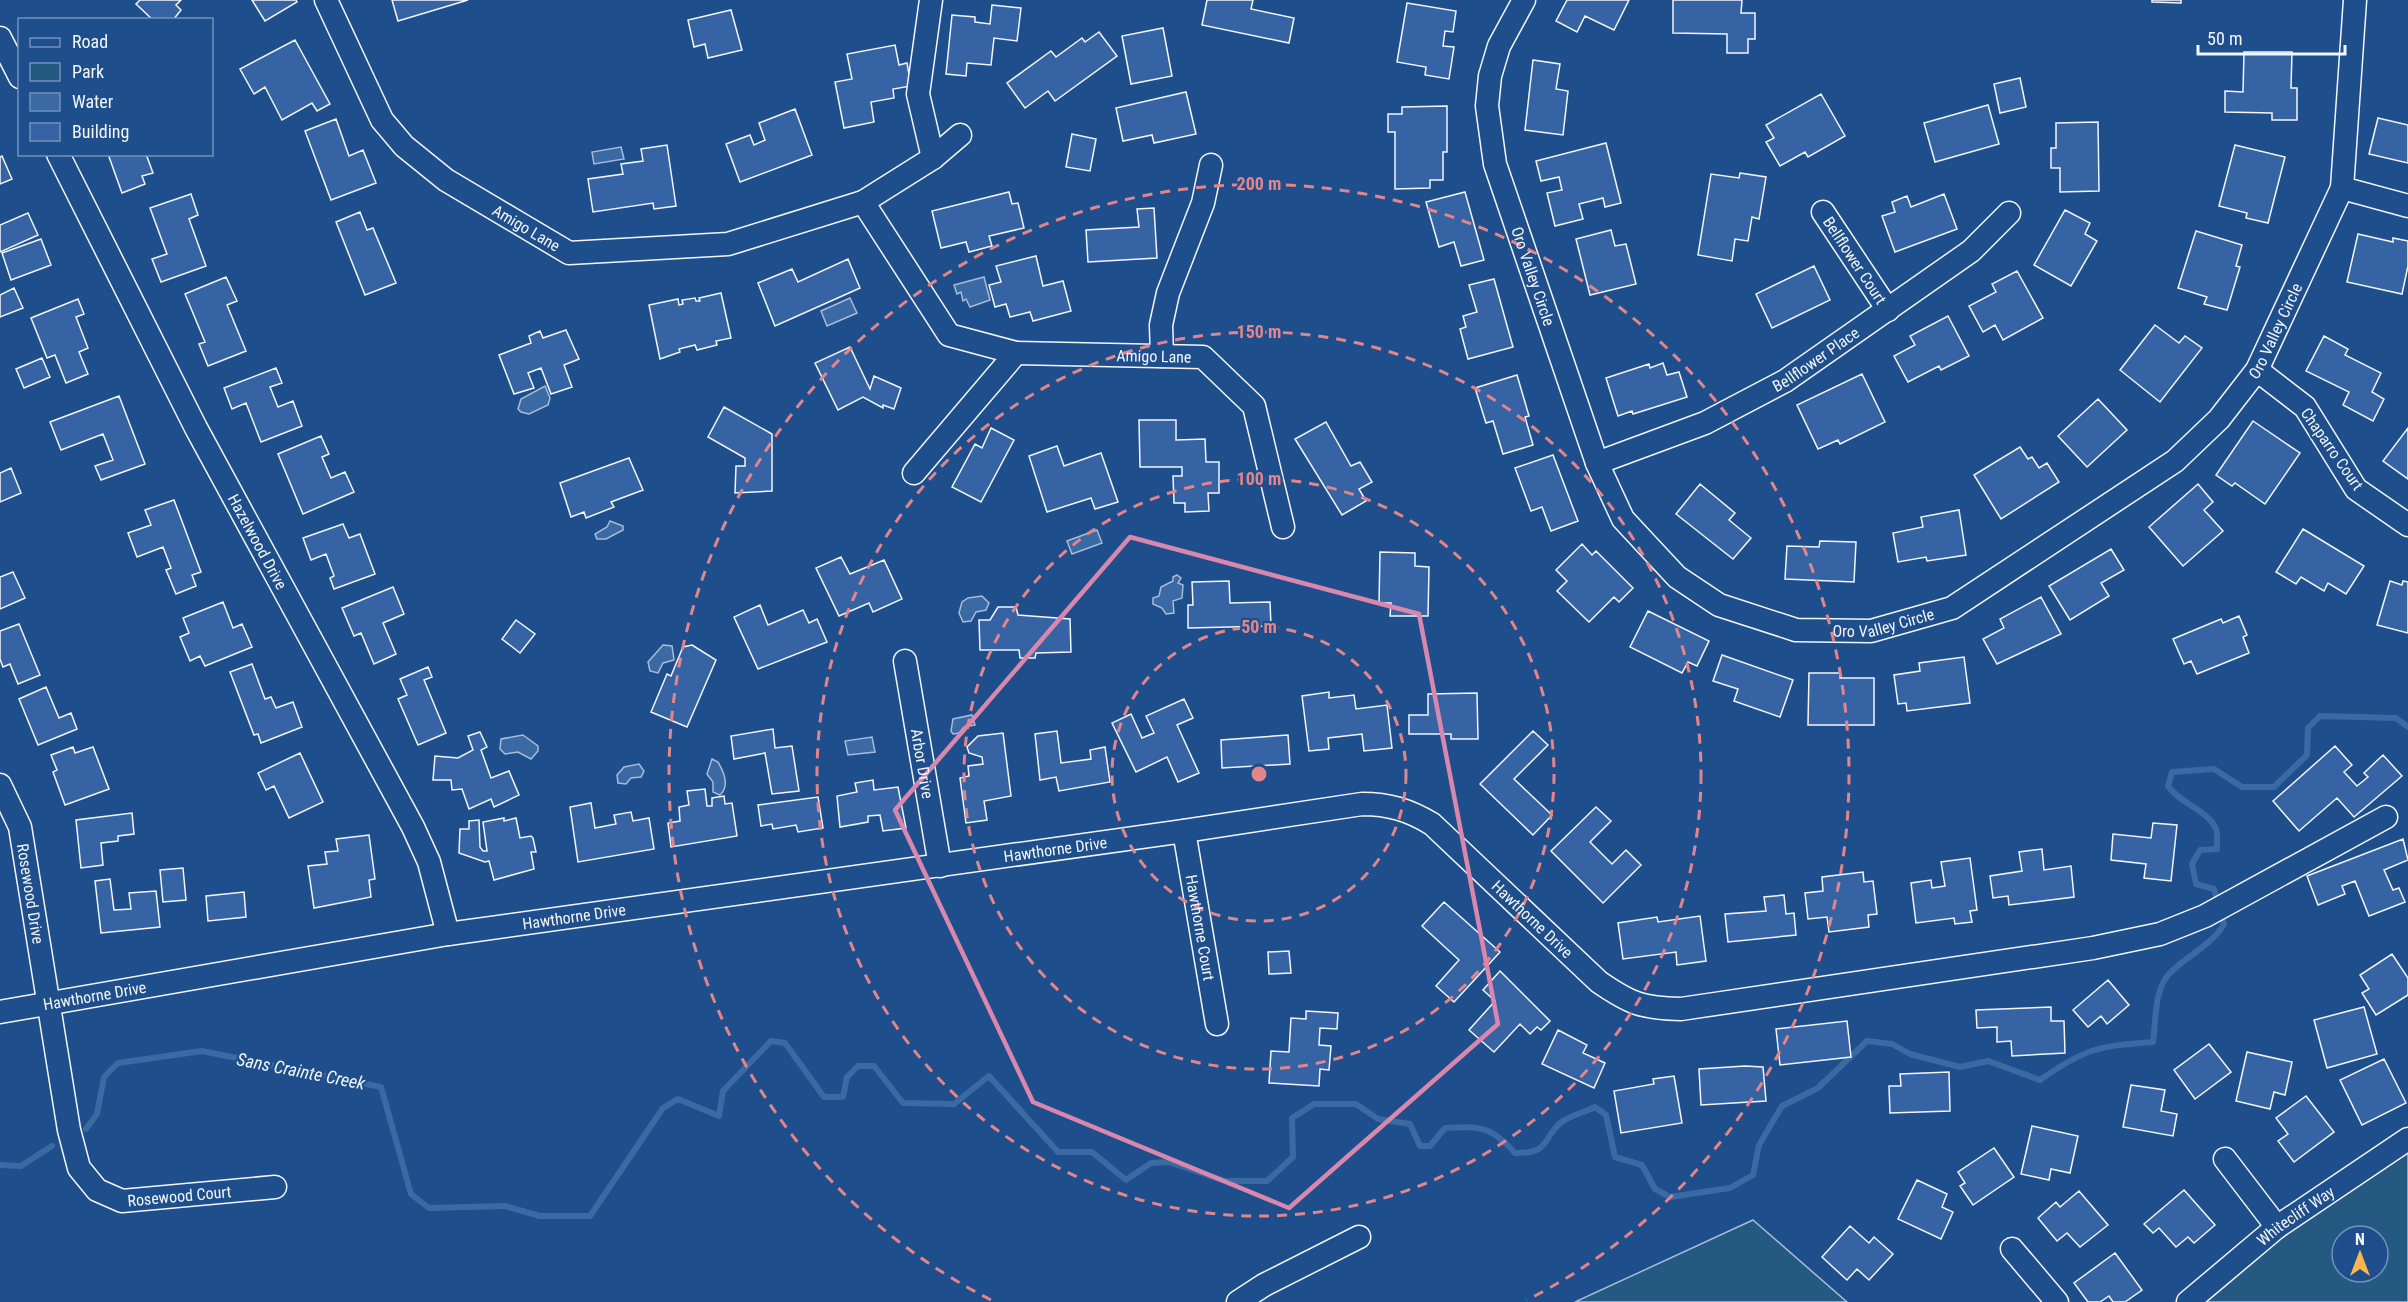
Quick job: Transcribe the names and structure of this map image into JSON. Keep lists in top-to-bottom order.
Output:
{
  "streets": {
    "street": [
      "Amigo Lane",
      "Bellflower Court",
      "Oro Valley Circle",
      "Bellflower Place",
      "Chaparro Court",
      "Hazelwood Drive",
      "Arbor Drive",
      "Hawthorne Drive",
      "Rosewood Drive",
      "Hawthorne Court",
      "Rosewood Court",
      "Whitecliff Way"
    ]
  },
  "crossings": [
    ["Bellflower Court", "Bellflower Place"],
    ["Oro Valley Circle", "Bellflower Place"],
    ["Oro Valley Circle", "Chaparro Court"],
    ["Hazelwood Drive", "Hawthorne Drive"],
    ["Arbor Drive", "Hawthorne Drive"],
    ["Hawthorne Drive", "Rosewood Drive"],
    ["Hawthorne Drive", "Hawthorne Court"],
    ["Hawthorne Drive", "Rosewood Court"],
    ["Rosewood Drive", "Rosewood Court"]
  ],
  "water": ["Sans Crainte Creek"],
  "legend": [
    "Road",
    "Park",
    "Water",
    "Building"
  ],
  "scale_bar": "50 m",
  "north": "top",
  "rings": [
    "200 m",
    "150 m",
    "100 m",
    "50 m"
  ]
}
